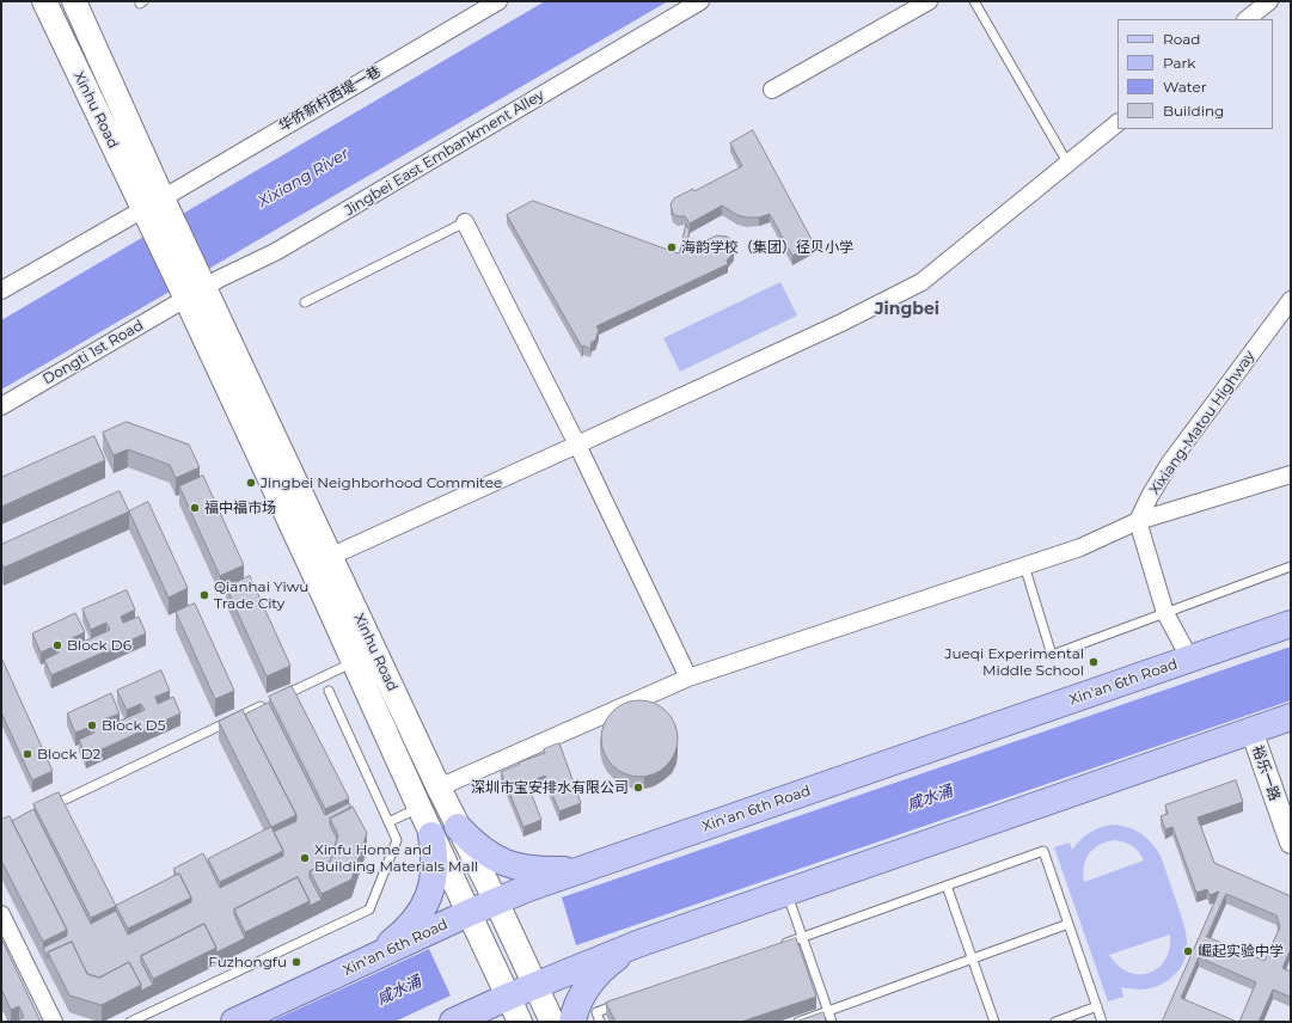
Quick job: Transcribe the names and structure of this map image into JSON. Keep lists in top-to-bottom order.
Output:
{
  "streets": {
    "main road": ["Xinhu Road", "Xin'an 6th Road"],
    "street": [
      "华侨新村西堤一巷",
      "Jingbei East Embankment Alley",
      "Dongti 1st Road",
      "Xixiang-Matou Highway",
      "裕乐一路"
    ]
  },
  "crossings": [
    ["华侨新村西堤一巷", "Xinhu Road"],
    ["Xinhu Road", "Jingbei East Embankment Alley"],
    ["Xinhu Road", "Dongti 1st Road"],
    ["Xinhu Road", "Xin'an 6th Road"],
    ["Jingbei East Embankment Alley", "Dongti 1st Road"]
  ],
  "districts": ["Jingbei"],
  "water": ["Xixiang River", "咸水涌"],
  "places": [
    "海韵学校（集团）径贝小学",
    "Jingbei Neighborhood Commitee",
    "福中福市场",
    "Qianhai Yiwu Trade City",
    "Block D6",
    "Jueqi Experimental Middle School",
    "Block D5",
    "Block D2",
    "深圳市宝安排水有限公司",
    "Xinfu Home and Building Materials Mall",
    "崛起实验中学",
    "Fuzhongfu"
  ],
  "legend": [
    "Road",
    "Park",
    "Water",
    "Building"
  ]
}
